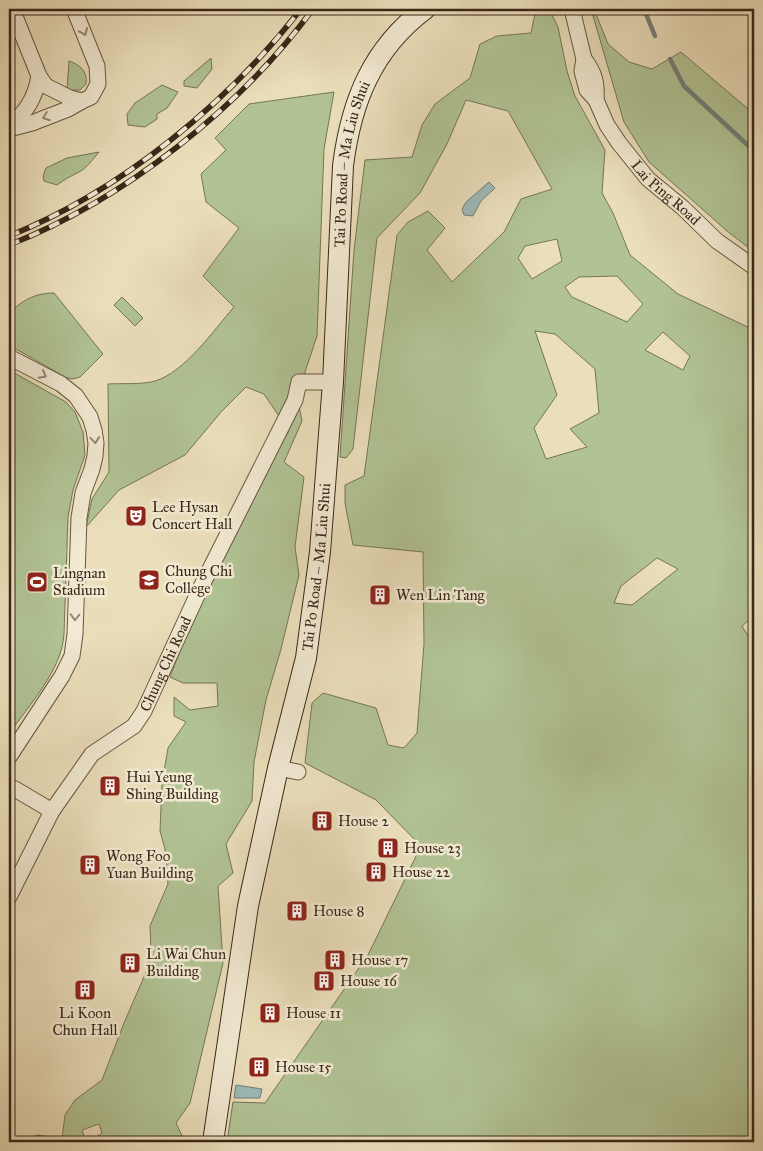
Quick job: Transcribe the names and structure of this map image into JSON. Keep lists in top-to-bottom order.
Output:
{
  "streets": {
    "main road": ["Tai Po Road – Ma Liu Shui"],
    "street": ["Lai Ping Road", "Chung Chi Road"]
  },
  "crossings": [
    ["Tai Po Road – Ma Liu Shui", "Chung Chi Road"]
  ],
  "places": {
    "theatre": ["Lee Hysan Concert Hall"],
    "school or university": ["Chung Chi College"],
    "sports": ["Lingnan Stadium"],
    "building": [
      "Wen Lin Tang",
      "Hui Yeung Shing Building",
      "House 2",
      "House 23",
      "Wong Foo Yuan Building",
      "House 22",
      "House 8",
      "House 17",
      "Li Wai Chun Building",
      "House 16",
      "Li Koon Chun Hall",
      "House 11",
      "House 15"
    ]
  }
}
